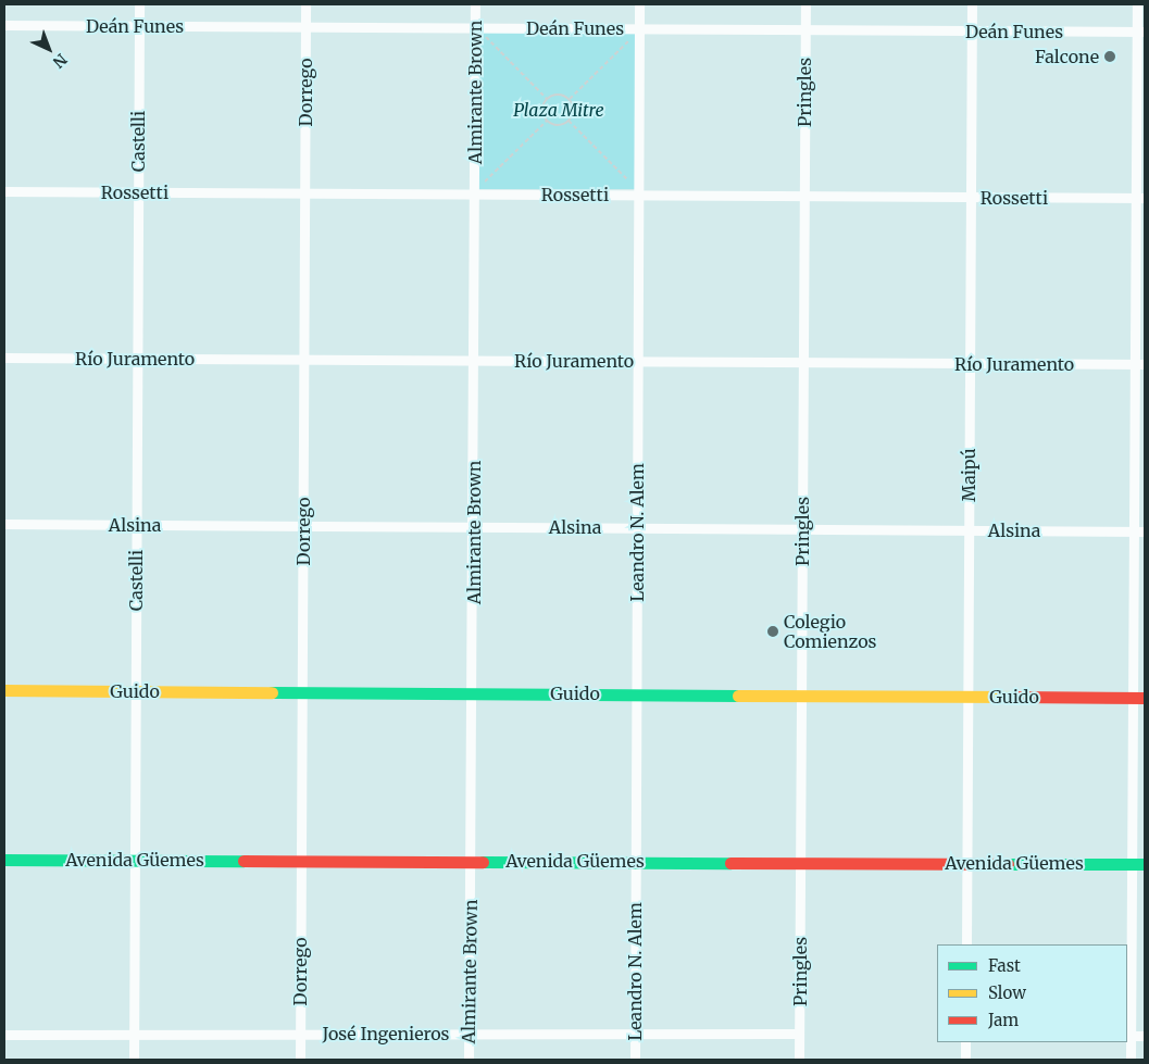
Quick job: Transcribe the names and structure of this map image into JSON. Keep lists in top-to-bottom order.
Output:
{
  "streets": {
    "main road": ["Guido", "Avenida Güemes"],
    "street": [
      "Deán Funes",
      "Dorrego",
      "Almirante Brown",
      "Pringles",
      "Castelli",
      "Rossetti",
      "Río Juramento",
      "Maipú",
      "Alsina",
      "Leandro N. Alem",
      "José Ingenieros"
    ]
  },
  "crossings": [
    ["Deán Funes", "Dorrego"],
    ["Deán Funes", "Almirante Brown"],
    ["Deán Funes", "Pringles"],
    ["Deán Funes", "Castelli"],
    ["Deán Funes", "Maipú"],
    ["Deán Funes", "Leandro N. Alem"],
    ["Dorrego", "Rossetti"],
    ["Dorrego", "Río Juramento"],
    ["Dorrego", "Alsina"],
    ["Dorrego", "Guido"],
    ["Dorrego", "Avenida Güemes"],
    ["Dorrego", "José Ingenieros"],
    ["Almirante Brown", "Rossetti"],
    ["Almirante Brown", "Río Juramento"],
    ["Almirante Brown", "Alsina"],
    ["Almirante Brown", "Guido"],
    ["Almirante Brown", "Avenida Güemes"],
    ["Almirante Brown", "José Ingenieros"],
    ["Pringles", "Rossetti"],
    ["Pringles", "Río Juramento"],
    ["Pringles", "Alsina"],
    ["Pringles", "Guido"],
    ["Pringles", "Avenida Güemes"],
    ["Pringles", "José Ingenieros"],
    ["Castelli", "Rossetti"],
    ["Castelli", "Río Juramento"],
    ["Castelli", "Alsina"],
    ["Castelli", "Guido"],
    ["Castelli", "Avenida Güemes"],
    ["Castelli", "José Ingenieros"],
    ["Rossetti", "Maipú"],
    ["Rossetti", "Leandro N. Alem"],
    ["Río Juramento", "Maipú"],
    ["Río Juramento", "Leandro N. Alem"],
    ["Maipú", "Alsina"],
    ["Maipú", "Guido"],
    ["Maipú", "Avenida Güemes"],
    ["Alsina", "Leandro N. Alem"],
    ["Leandro N. Alem", "Guido"],
    ["Leandro N. Alem", "Avenida Güemes"],
    ["Leandro N. Alem", "José Ingenieros"]
  ],
  "parks": ["Plaza Mitre"],
  "places": ["Falcone", "Colegio Comienzos"],
  "legend": ["Fast", "Slow", "Jam"],
  "north": "bottom right"
}
